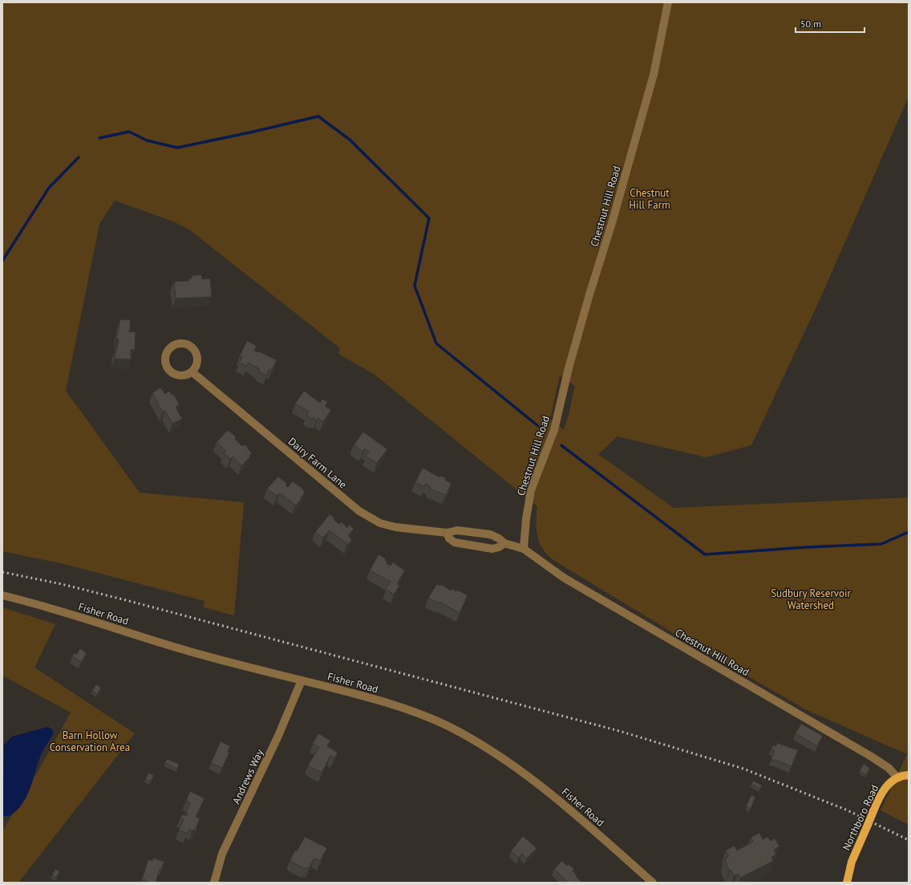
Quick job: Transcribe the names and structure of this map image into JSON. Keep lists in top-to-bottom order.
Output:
{
  "streets": {
    "main road": ["Northboro Road"],
    "street": [
      "Chestnut Hill Road",
      "Dairy Farm Lane",
      "Fisher Road",
      "Andrews Way"
    ]
  },
  "crossings": [
    ["Chestnut Hill Road", "Dairy Farm Lane"],
    ["Chestnut Hill Road", "Northboro Road"],
    ["Fisher Road", "Andrews Way"]
  ],
  "parks": ["Chestnut Hill Farm", "Sudbury Reservoir Watershed", "Barn Hollow Conservation Area"],
  "scale_bar": "50 m"
}
